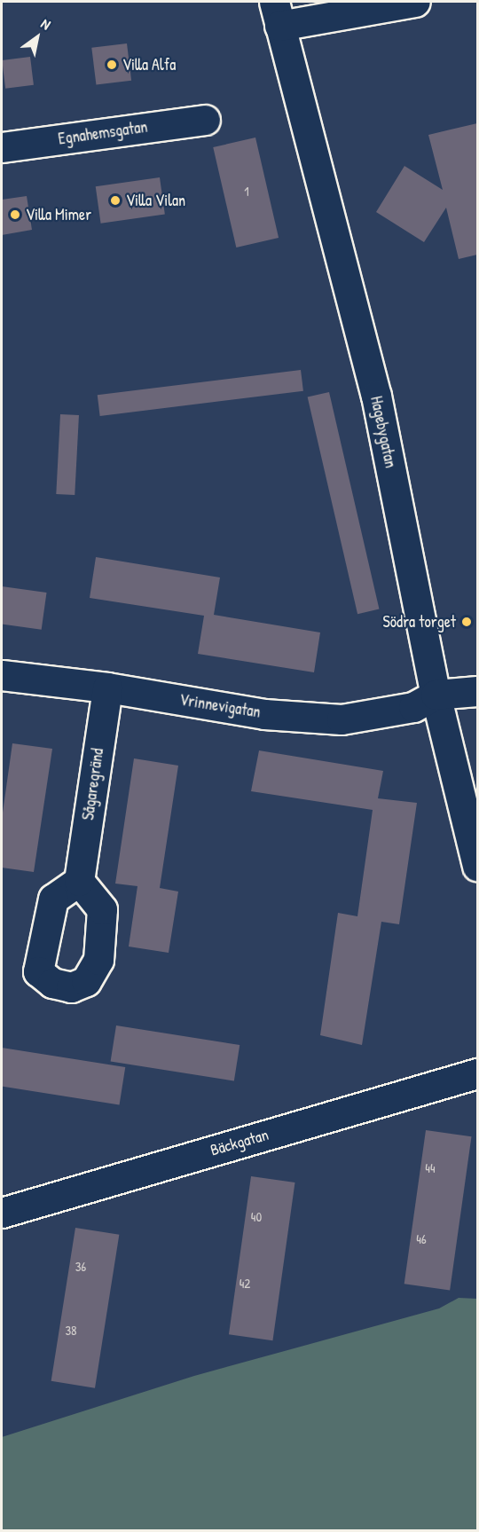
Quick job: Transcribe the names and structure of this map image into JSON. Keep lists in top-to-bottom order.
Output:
{
  "streets": {
    "street": [
      "Egnahemsgatan",
      "Hagebygatan",
      "Vrinnevigatan",
      "Sågaregränd",
      "Bäckgatan"
    ]
  },
  "crossings": [
    ["Hagebygatan", "Vrinnevigatan"],
    ["Vrinnevigatan", "Sågaregränd"]
  ],
  "places": [
    "Villa Alfa",
    "Villa Vilan",
    "Villa Mimer",
    "Södra torget"
  ],
  "house_numbers": [
    "1",
    "44",
    "40",
    "46",
    "36",
    "42",
    "38"
  ],
  "north": "top right"
}
